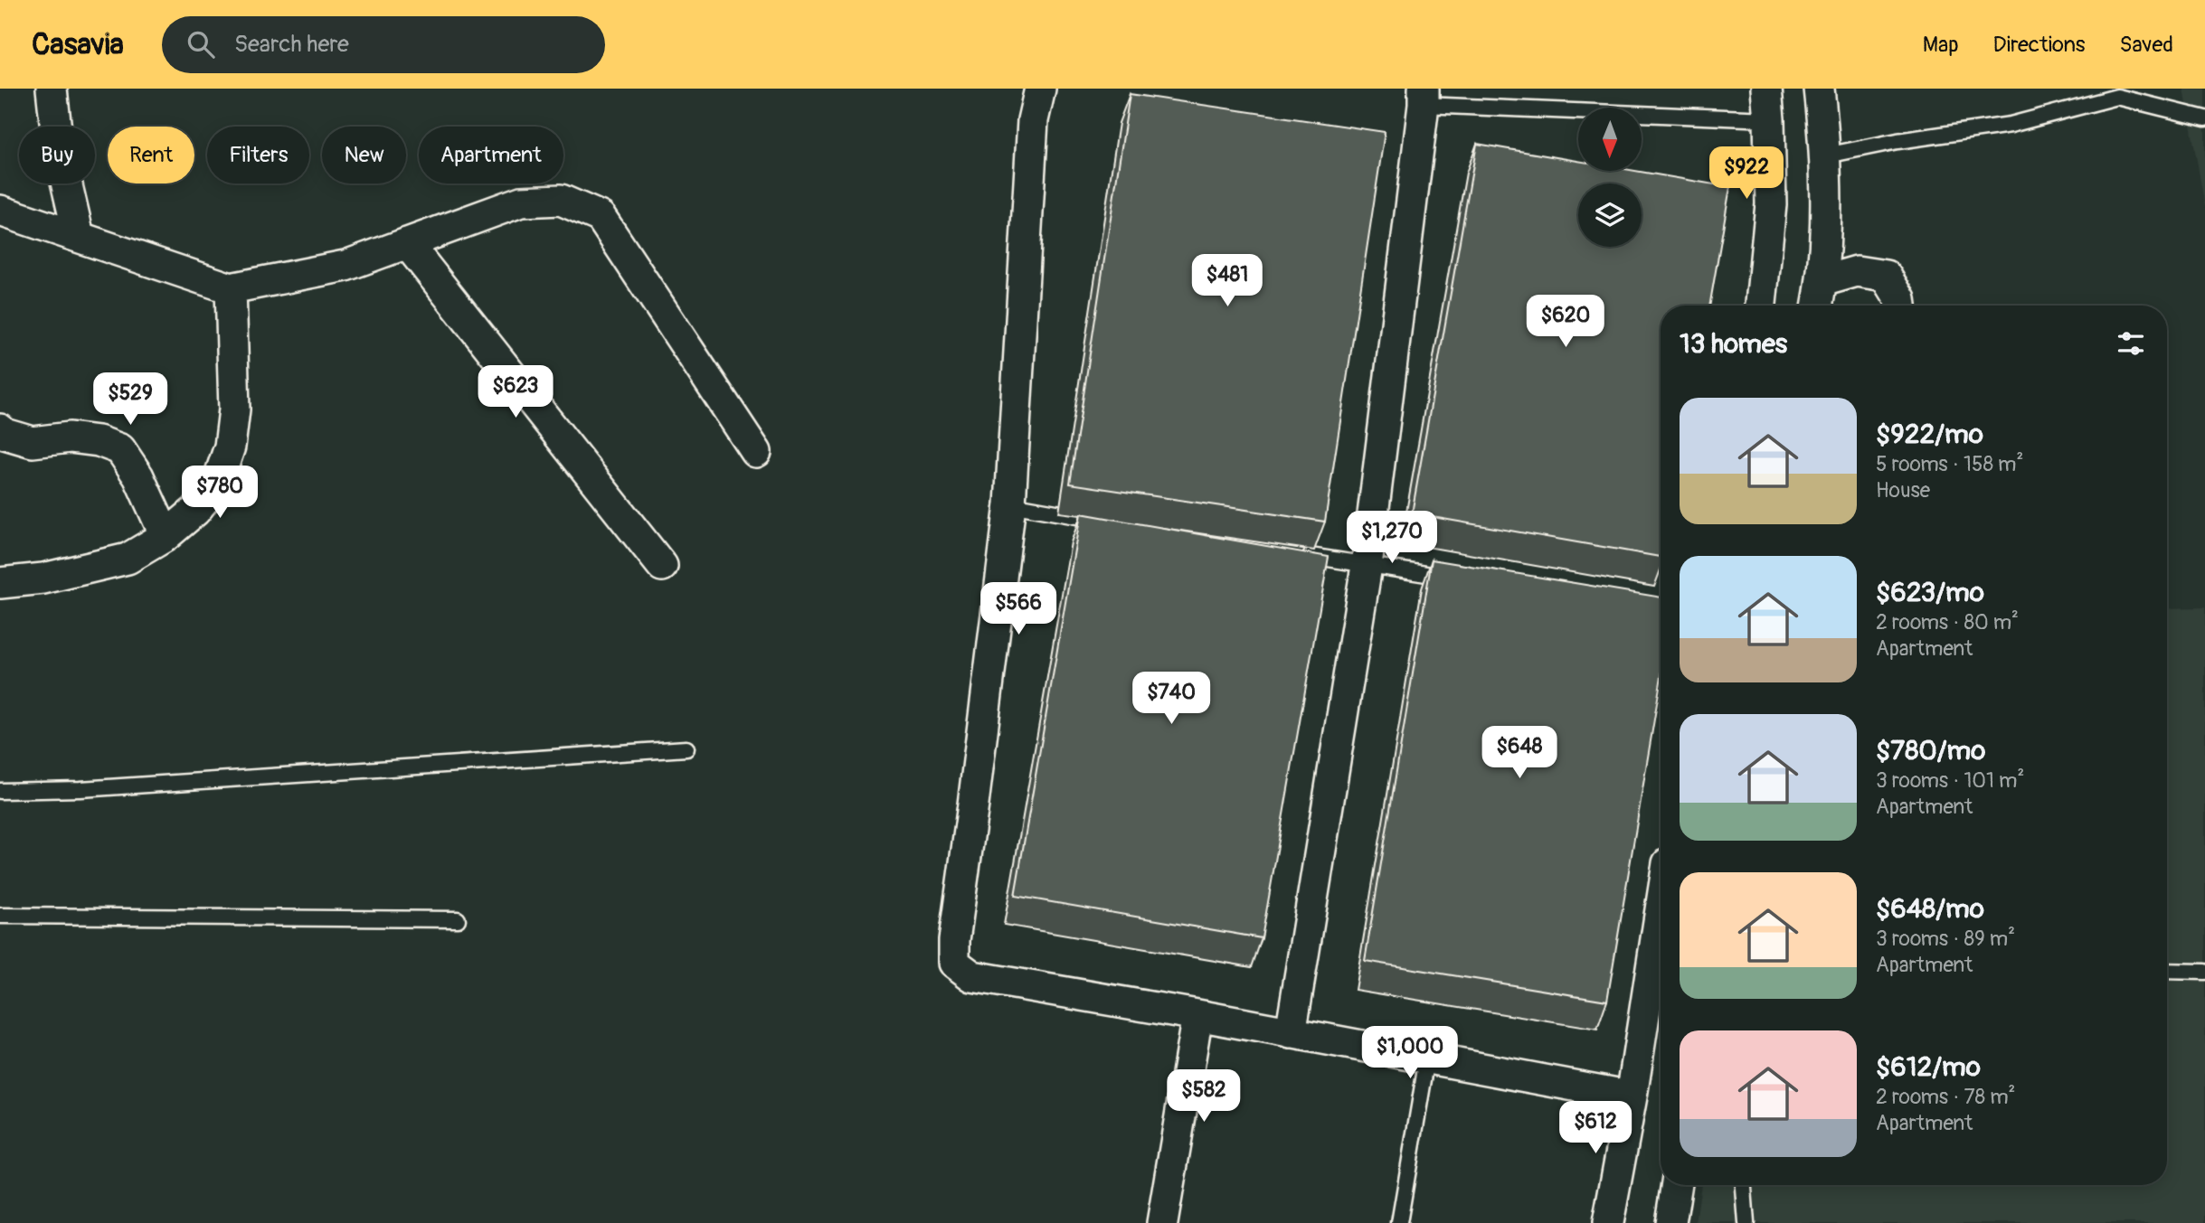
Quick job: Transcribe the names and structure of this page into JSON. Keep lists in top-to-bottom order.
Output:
{
  "north": "bottom",
  "page": {
    "header": "Casavia",
    "search": "Search here",
    "nav": ["Map", "Directions", "Saved"],
    "chip": [
      "Buy",
      "Rent",
      "Filters",
      "New",
      "Apartment"
    ],
    "price": [
      "$922",
      "$481",
      "$620",
      "$623",
      "$529",
      "$780",
      "$1,270",
      "$566",
      "$740",
      "$648",
      "$1,000",
      "$582",
      "$612"
    ],
    "heading": "13 homes",
    "list": [
      {
        "name": "$922/mo",
        "note": "5 rooms · 158 m² · House"
      },
      {
        "name": "$623/mo",
        "note": "2 rooms · 80 m² · Apartment"
      },
      {
        "name": "$780/mo",
        "note": "3 rooms · 101 m² · Apartment"
      },
      {
        "name": "$648/mo",
        "note": "3 rooms · 89 m² · Apartment"
      },
      {
        "name": "$612/mo",
        "note": "2 rooms · 78 m² · Apartment"
      }
    ]
  }
}
